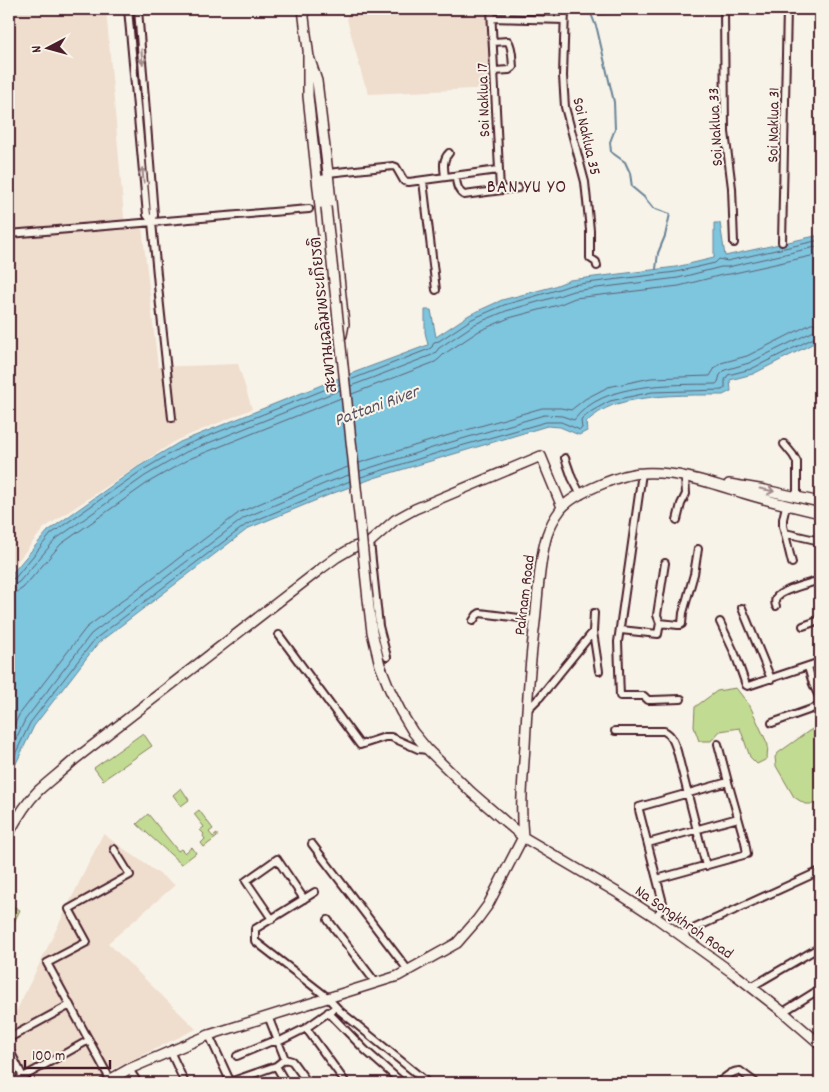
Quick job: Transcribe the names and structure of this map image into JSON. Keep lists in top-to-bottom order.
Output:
{
  "streets": {
    "street": [
      "Soi Naklua 17",
      "Soi Naklua 31",
      "Soi Naklua 33",
      "Soi Naklua 35",
      "สะพานเฉลิมพระเกียรติ",
      "Paknam Road",
      "Na Songkhroh Road"
    ]
  },
  "crossings": [
    ["สะพานเฉลิมพระเกียรติ", "Na Songkhroh Road"],
    ["Paknam Road", "Na Songkhroh Road"]
  ],
  "districts": ["BAN YU YO"],
  "water": ["Pattani River"],
  "scale_bar": "100 m",
  "north": "left"
}
